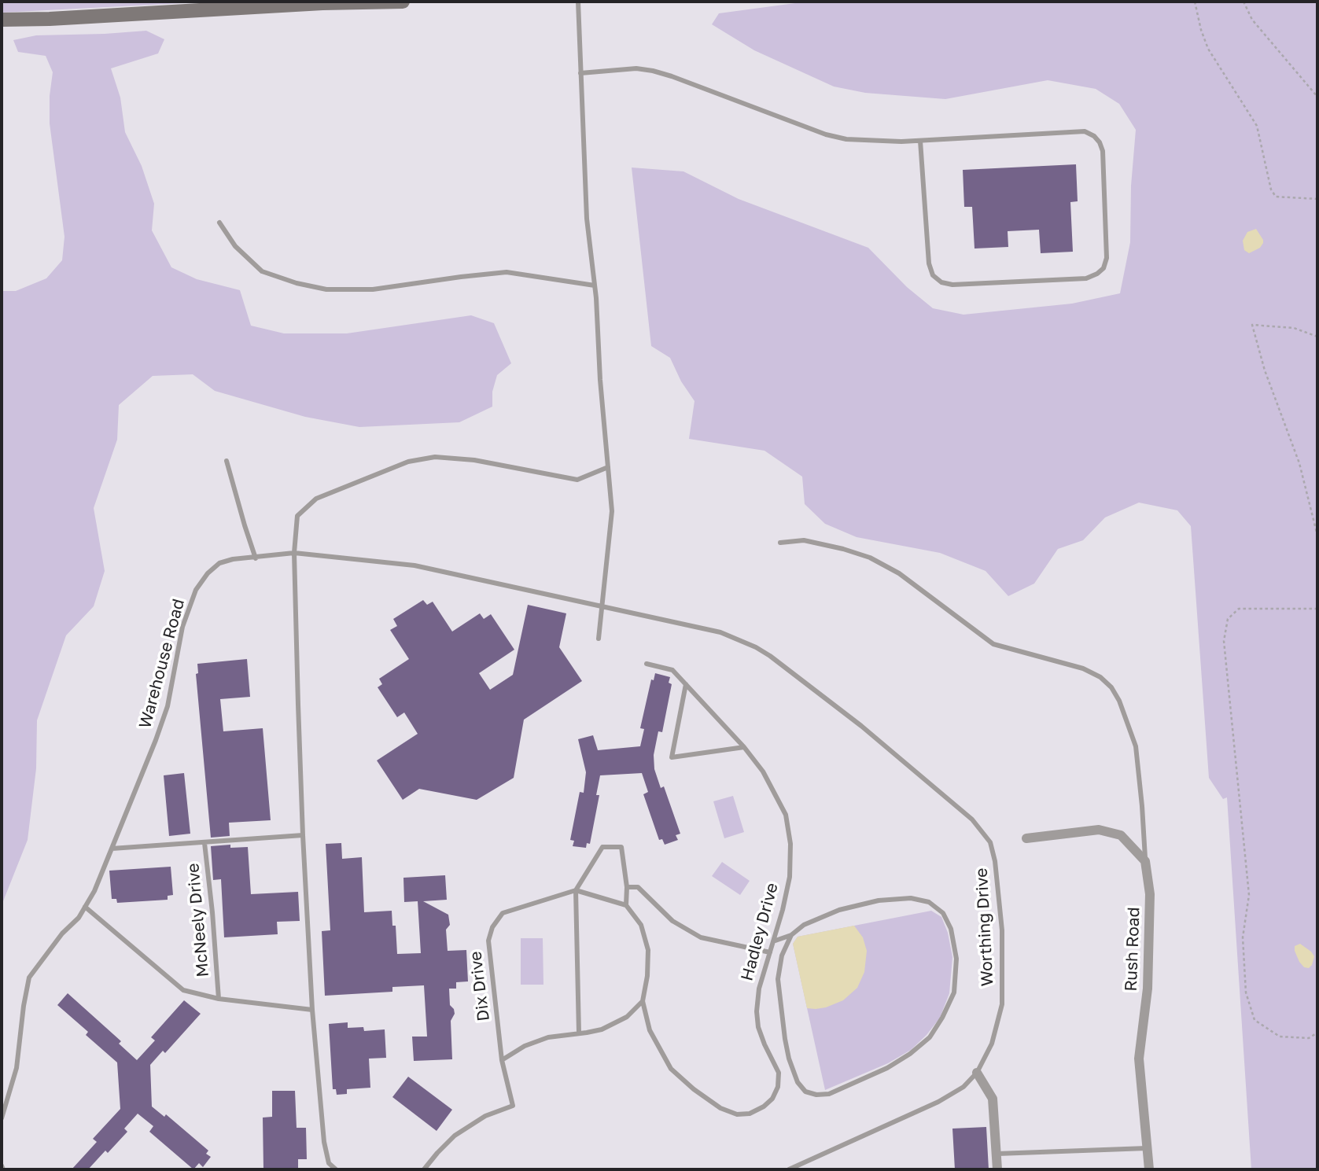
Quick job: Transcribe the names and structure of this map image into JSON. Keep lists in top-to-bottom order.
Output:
{
  "streets": {
    "street": ["Rush Road"],
    "lane": [
      "Warehouse Road",
      "McNeely Drive",
      "Worthing Drive",
      "Hadley Drive",
      "Dix Drive"
    ]
  },
  "crossings": [
    ["Warehouse Road", "Worthing Drive"]
  ]
}
